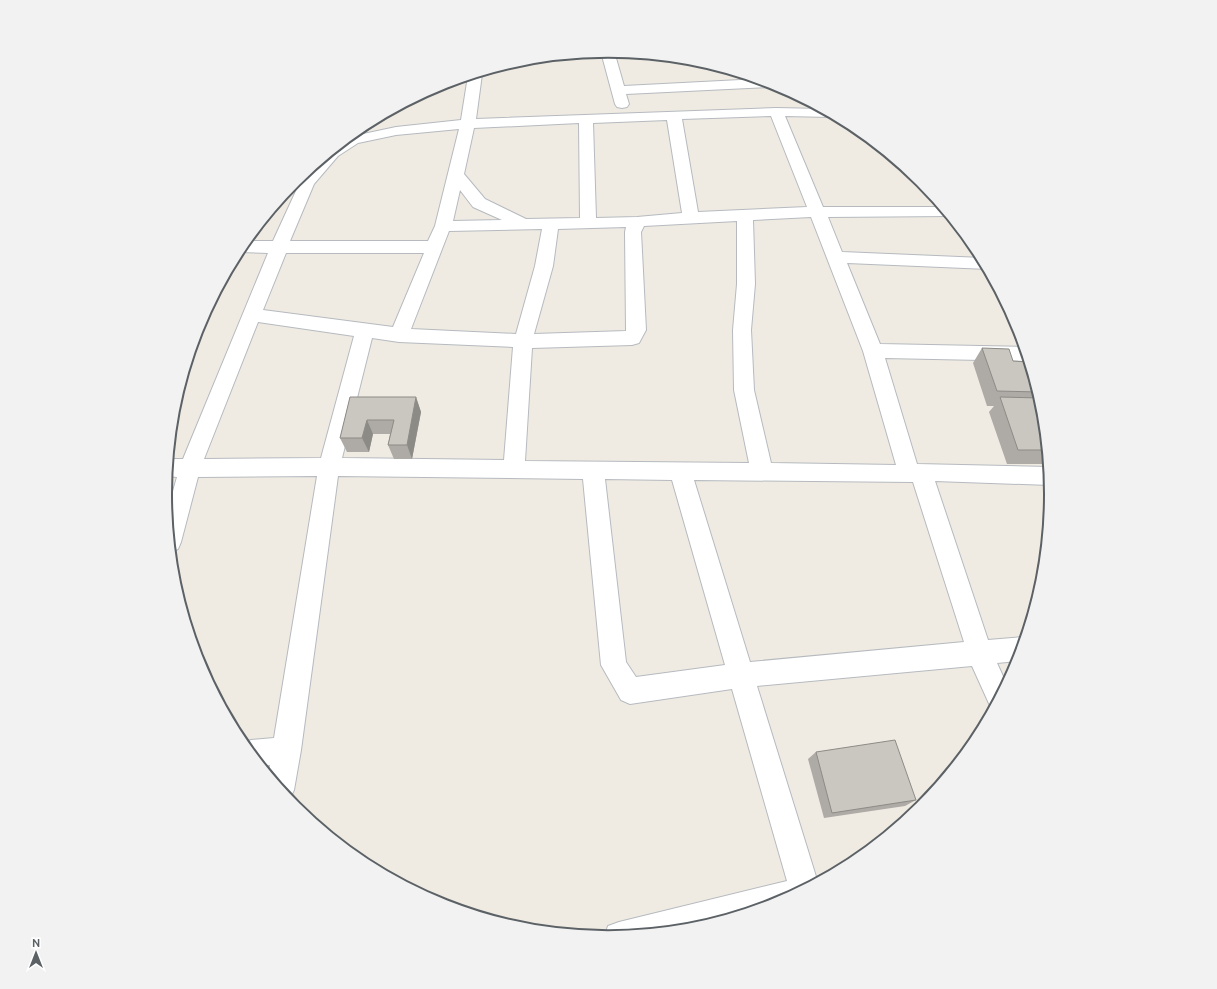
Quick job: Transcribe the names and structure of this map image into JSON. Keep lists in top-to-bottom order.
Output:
{
  "north": "top"
}
